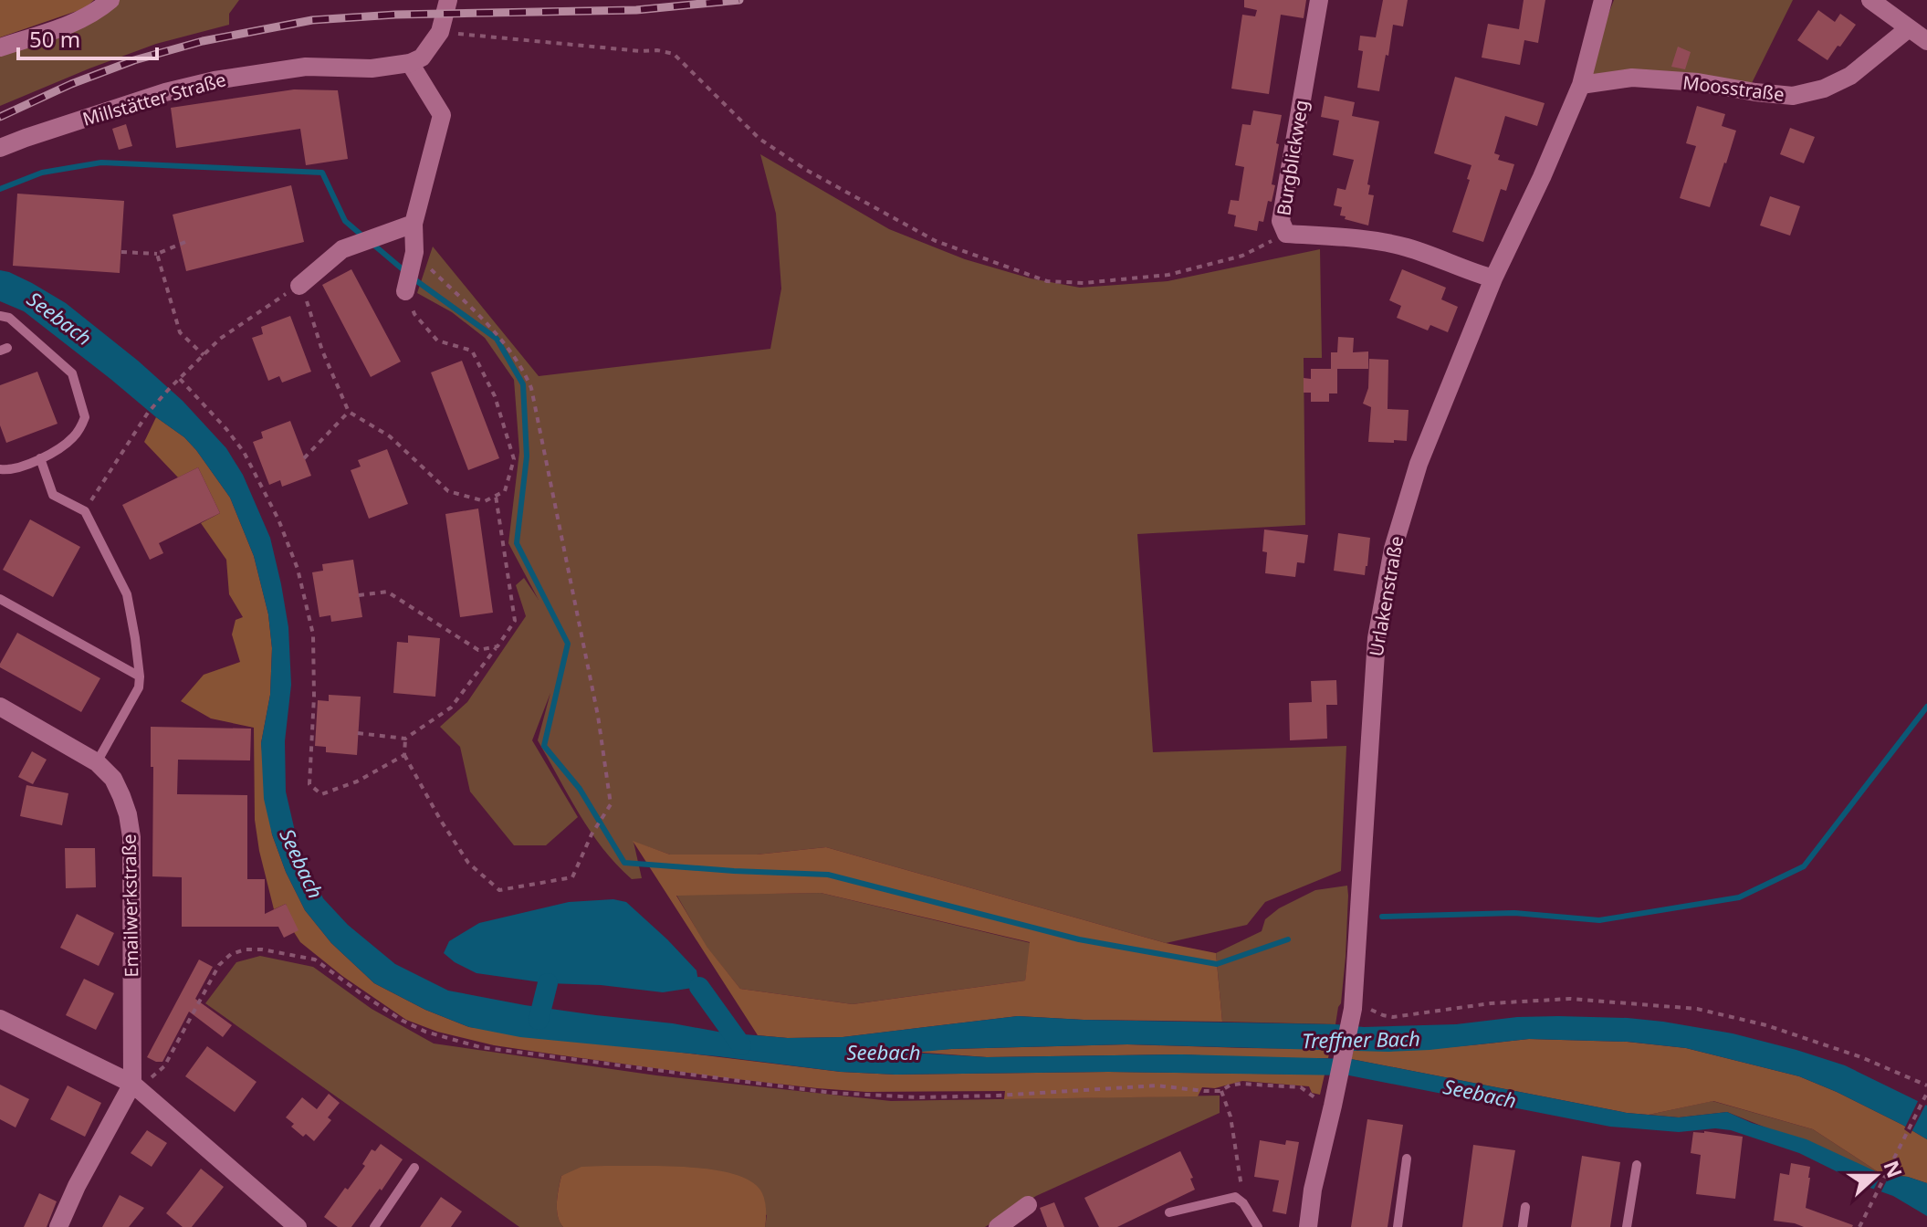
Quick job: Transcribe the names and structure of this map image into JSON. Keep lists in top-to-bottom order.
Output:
{
  "streets": {
    "street": [
      "Moosstraße",
      "Millstätter Straße",
      "Burgblickweg",
      "Urlakenstraße",
      "Emailwerkstraße"
    ]
  },
  "crossings": [
    ["Moosstraße", "Urlakenstraße"],
    ["Burgblickweg", "Urlakenstraße"]
  ],
  "water": ["Seebach", "Treffner Bach"],
  "scale_bar": "50 m",
  "north": "right"
}
